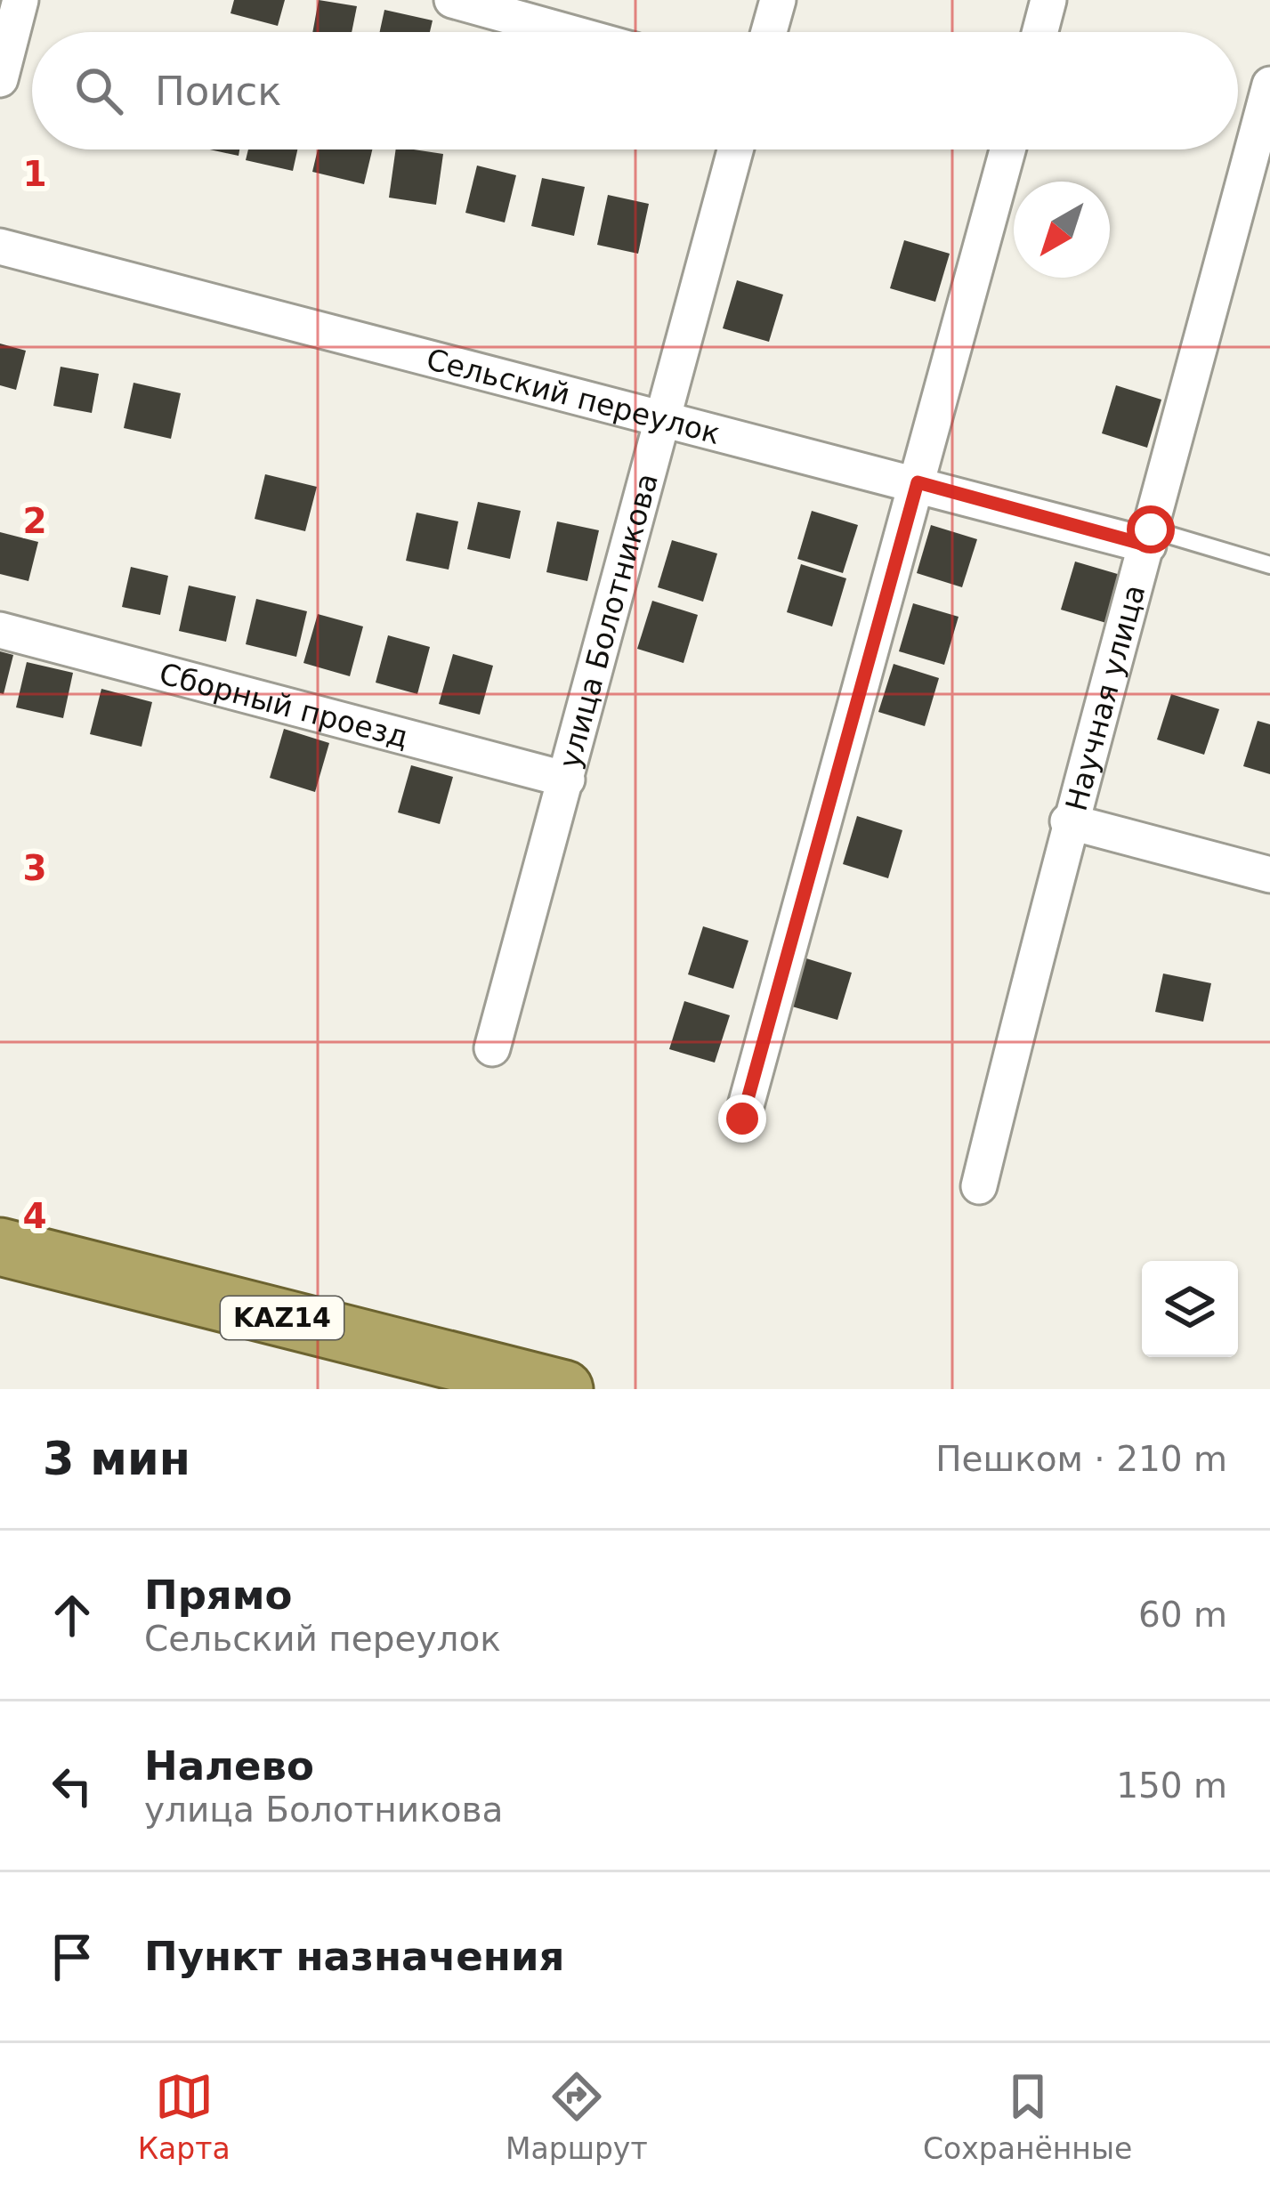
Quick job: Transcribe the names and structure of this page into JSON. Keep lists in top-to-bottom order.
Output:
{
  "streets": {
    "highway": ["KAZ14"],
    "street": [
      "Сельский переулок",
      "улица Болотникова",
      "Научная улица",
      "Сборный проезд"
    ]
  },
  "crossings": [
    ["Сельский переулок", "улица Болотникова"],
    ["Сельский переулок", "Научная улица"],
    ["улица Болотникова", "Сборный проезд"]
  ],
  "north": "bottom left",
  "page": {
    "search": "Поиск",
    "heading": ["3 мин", "Пешком · 210 m"],
    "list": [
      ["Прямо", "Сельский переулок", "60 m"],
      ["Налево", "улица Болотникова", "150 m"],
      "Пункт назначения"
    ],
    "nav": ["Карта", "Маршрут", "Сохранённые"]
  },
  "grid": {
    "rows": [
      "1",
      "2",
      "3",
      "4"
    ]
  }
}
